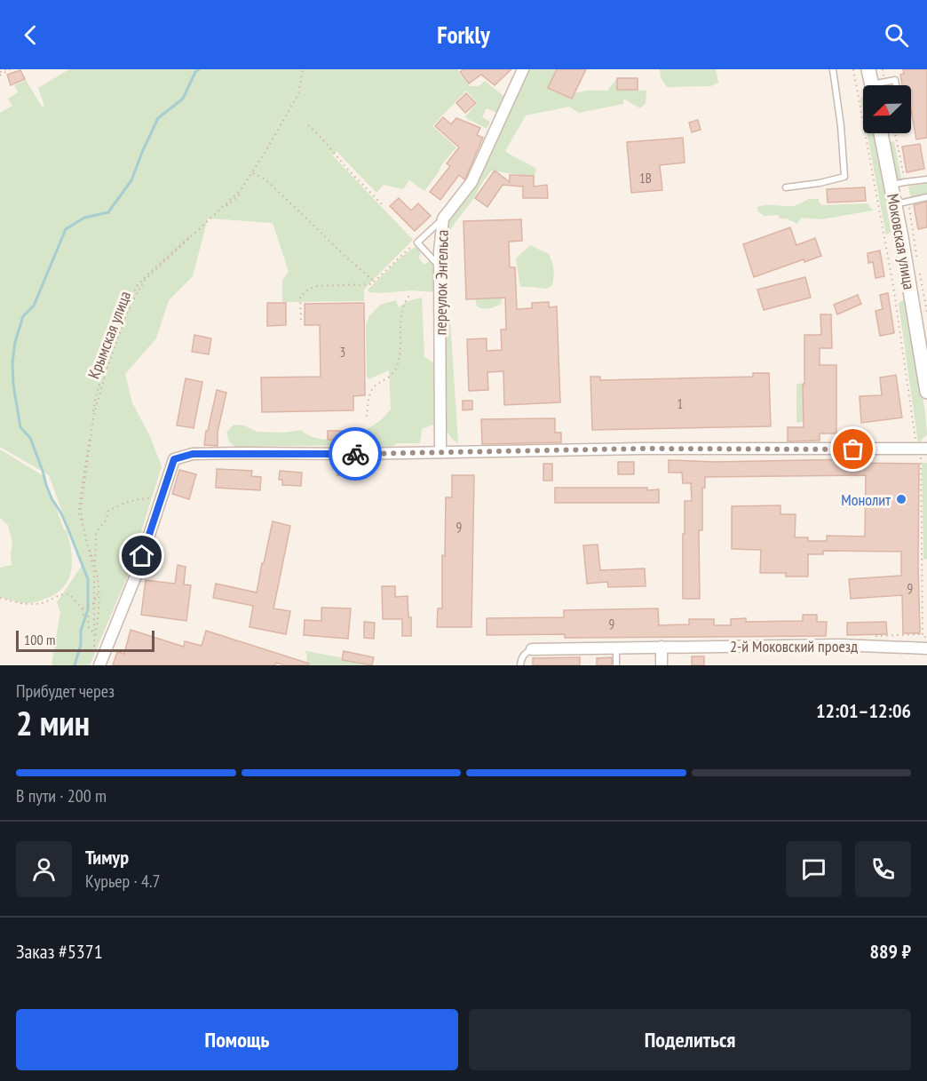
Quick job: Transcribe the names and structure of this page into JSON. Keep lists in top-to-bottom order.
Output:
{
  "streets": {
    "street": ["Моковская улица", "переулок Энгельса", "2-й Моковский проезд"],
    "path": ["Крымская улица"]
  },
  "places": ["Монолит"],
  "house_numbers": [
    "1В",
    "3",
    "1",
    "9",
    "9",
    "9"
  ],
  "scale_bar": "100 m",
  "north": "bottom left",
  "page": {
    "header": "Forkly",
    "scale": "100 m",
    "heading": ["2 мин", "Прибудет через", "12:01–12:06"],
    "panel": [
      "Тимур",
      "Курьер · 4.7",
      "Заказ #5371",
      "889 ₽"
    ],
    "bar": "В пути · 200 m",
    "buttons": ["Помощь", "Поделиться"]
  }
}
